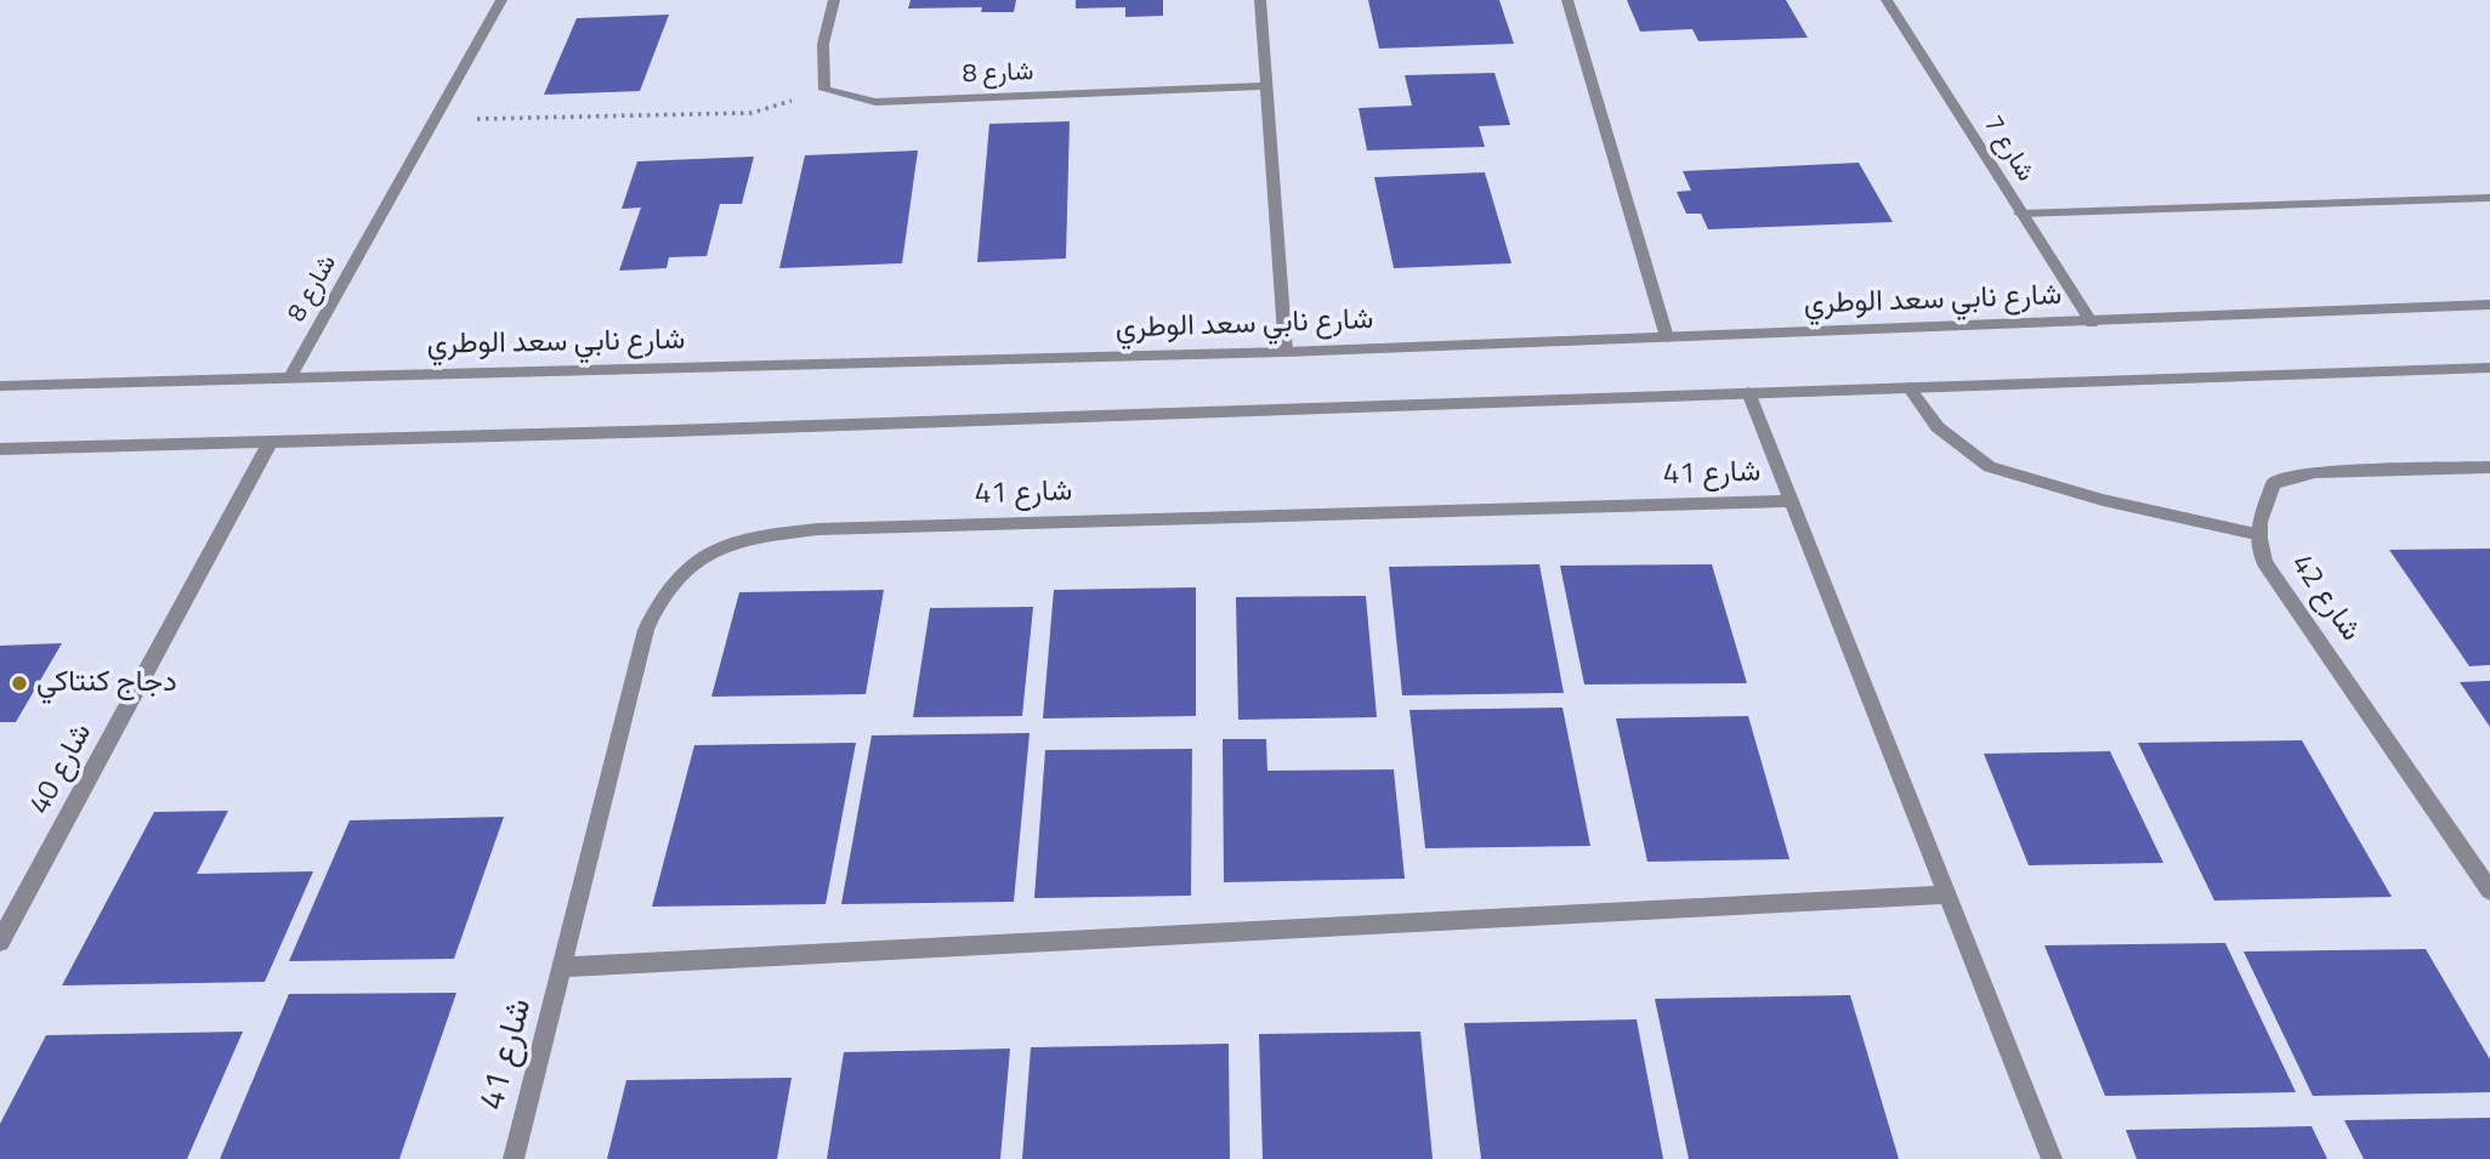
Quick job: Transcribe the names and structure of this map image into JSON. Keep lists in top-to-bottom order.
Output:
{
  "streets": {
    "street": [
      "شارع 8",
      "شارع 7",
      "شارع نابي سعد الوطري",
      "شارع 41",
      "شارع 42",
      "شارع 40"
    ]
  },
  "crossings": [
    ["شارع 8", "شارع نابي سعد الوطري"],
    ["شارع 7", "شارع نابي سعد الوطري"]
  ],
  "places": ["دجاج كنتاكي"]
}
